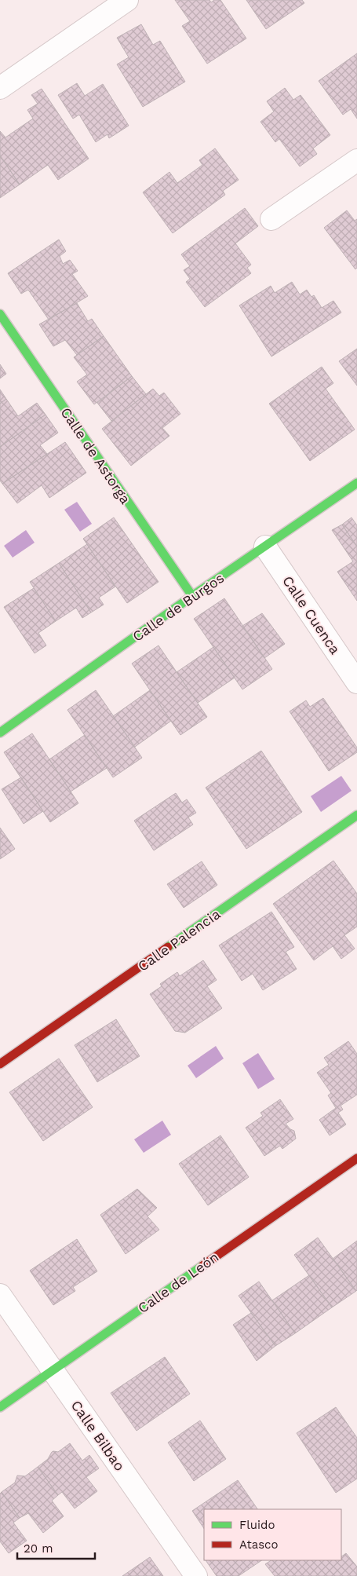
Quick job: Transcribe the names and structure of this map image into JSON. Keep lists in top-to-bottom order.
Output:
{
  "streets": {
    "street": [
      "Calle de Astorga",
      "Calle de Burgos",
      "Calle Cuenca",
      "Calle Palencia",
      "Calle de León",
      "Calle Bilbao"
    ]
  },
  "crossings": [
    ["Calle de Astorga", "Calle de Burgos"],
    ["Calle de Burgos", "Calle Cuenca"],
    ["Calle de León", "Calle Bilbao"]
  ],
  "legend": ["Fluido", "Atasco"],
  "scale_bar": "20 m"
}
